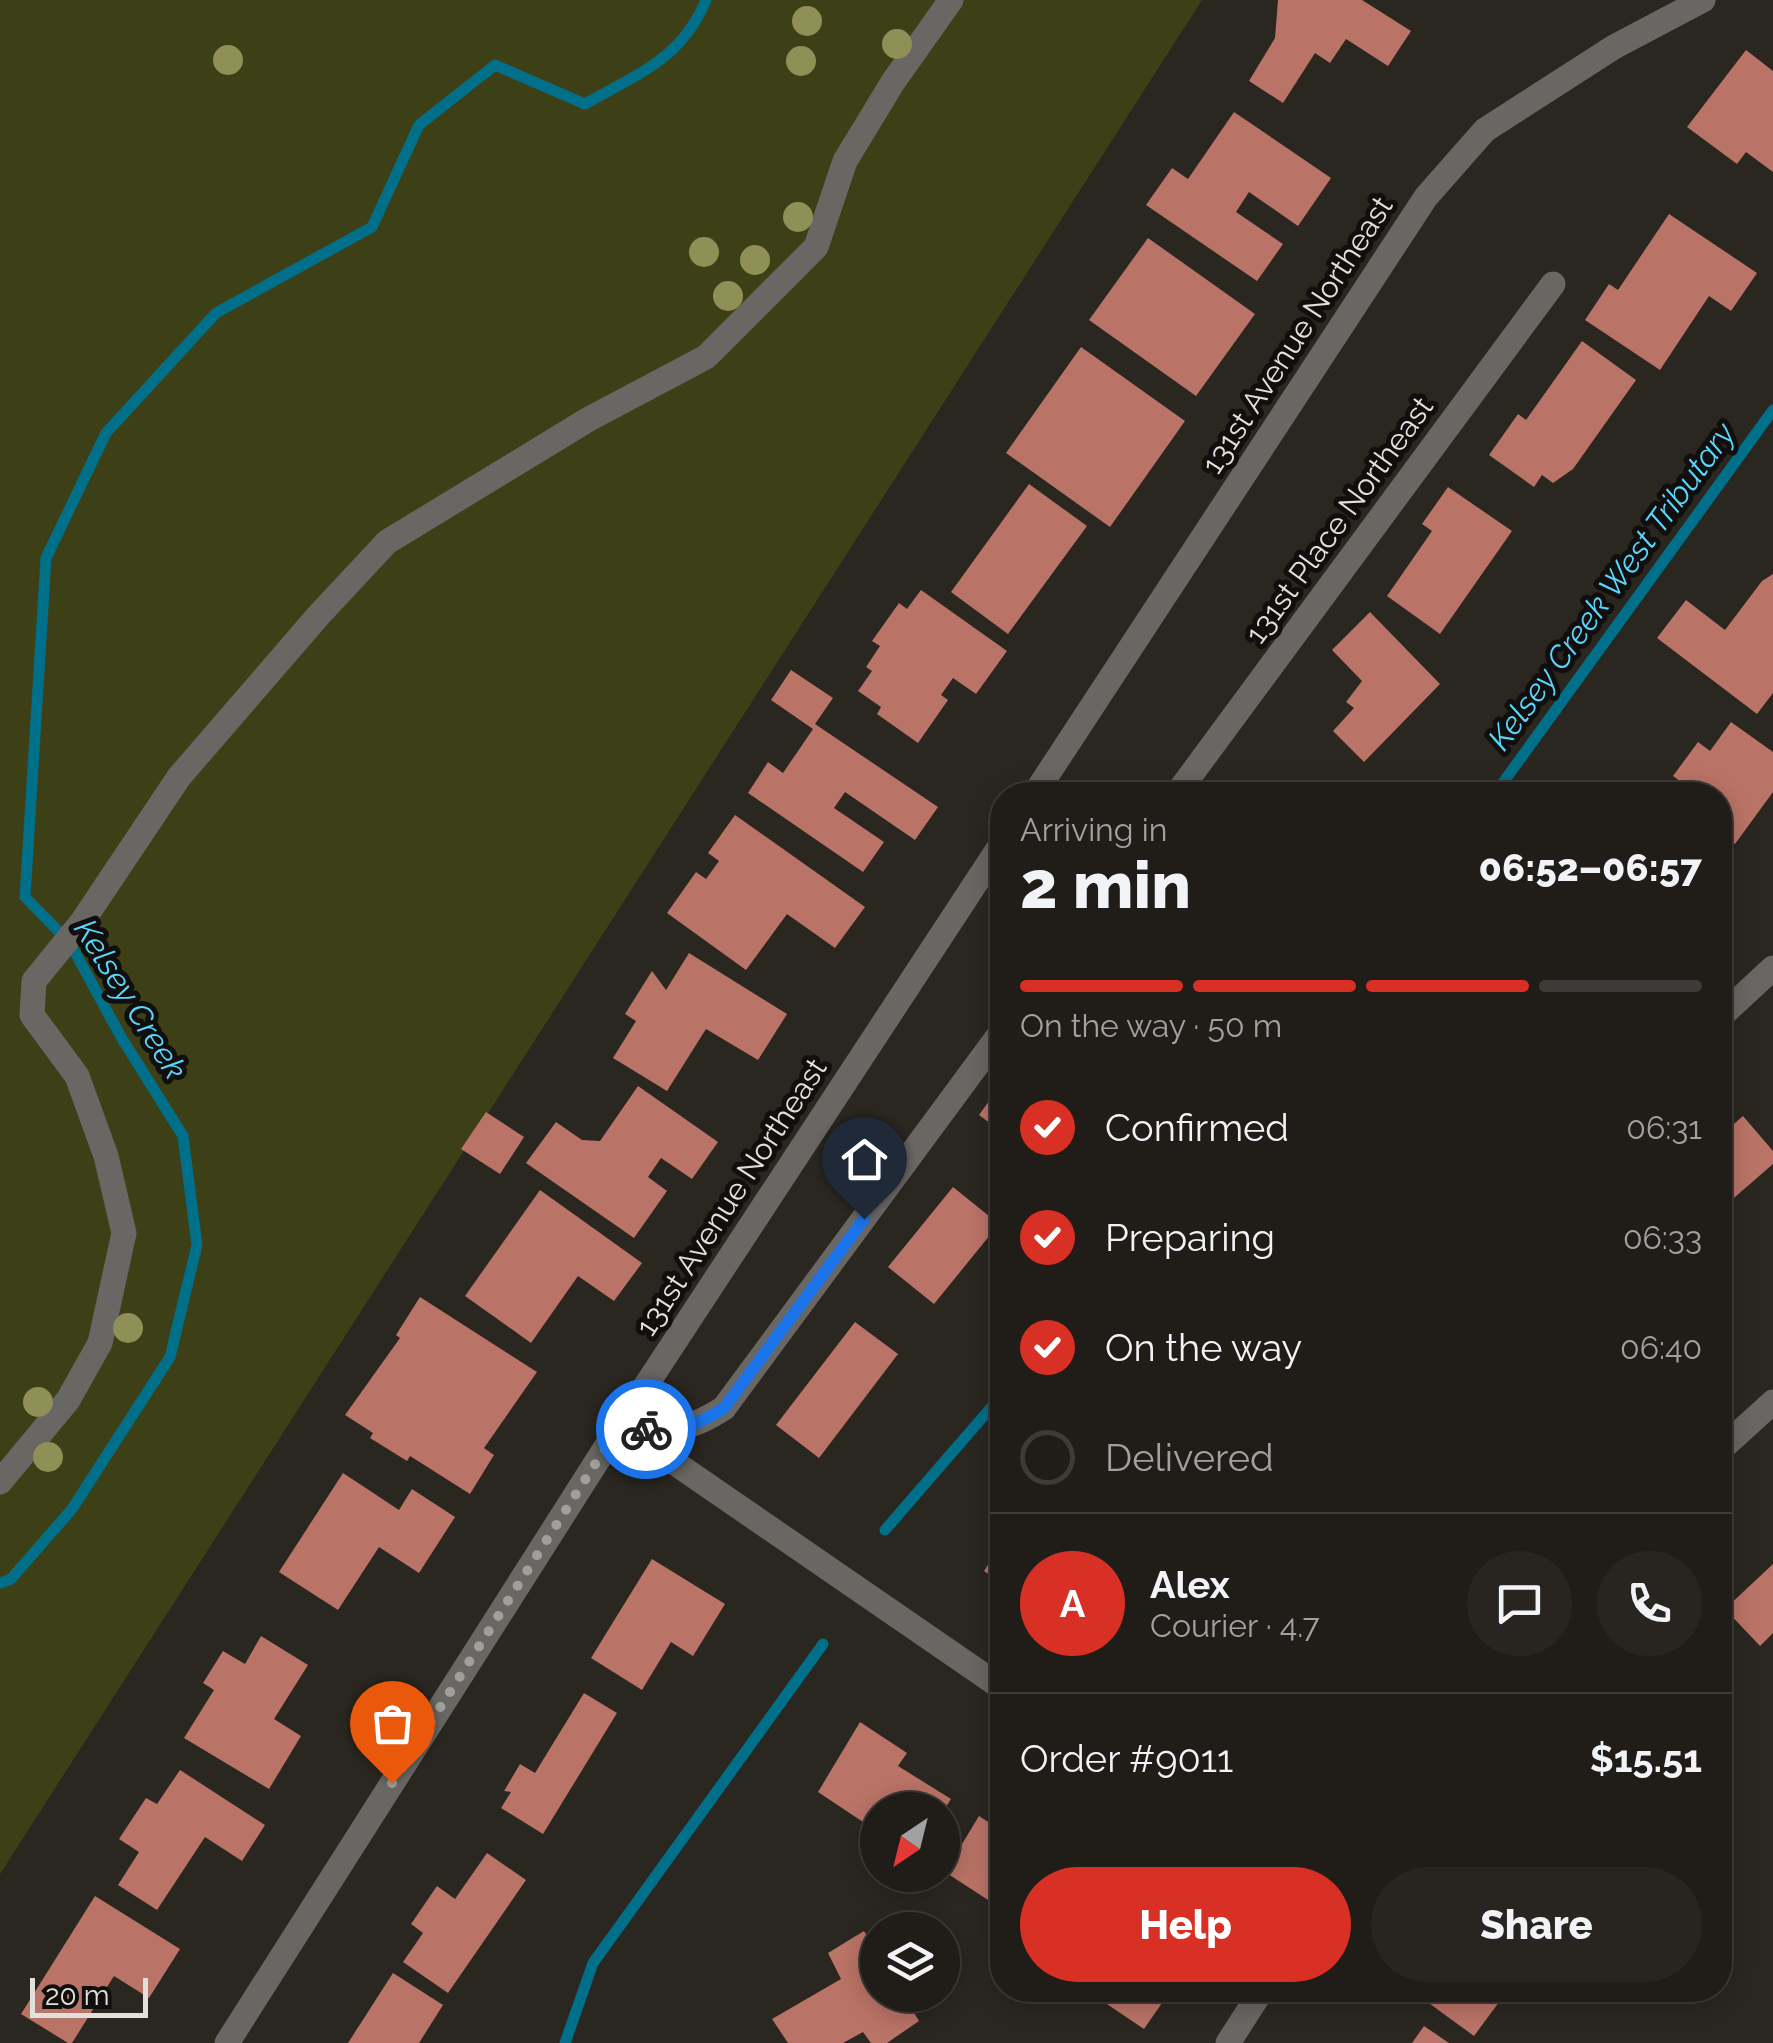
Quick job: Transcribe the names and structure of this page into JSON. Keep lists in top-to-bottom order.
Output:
{
  "streets": {
    "street": ["131st Avenue Northeast", "131st Place Northeast"]
  },
  "water": ["Kelsey Creek West Tributary", "Kelsey Creek"],
  "scale_bar": "20 m",
  "north": "bottom left",
  "page": {
    "heading": ["2 min", "Arriving in", "06:52–06:57"],
    "panel": [
      "Alex",
      "Courier · 4.7",
      "Order #9011",
      "$15.51"
    ],
    "bar": "On the way · 50 m",
    "list": [
      ["Confirmed", "06:31"],
      ["Preparing", "06:33"],
      ["On the way", "06:40"],
      "Delivered"
    ],
    "round": "A",
    "buttons": ["Help", "Share"],
    "scale": "20 m"
  }
}
